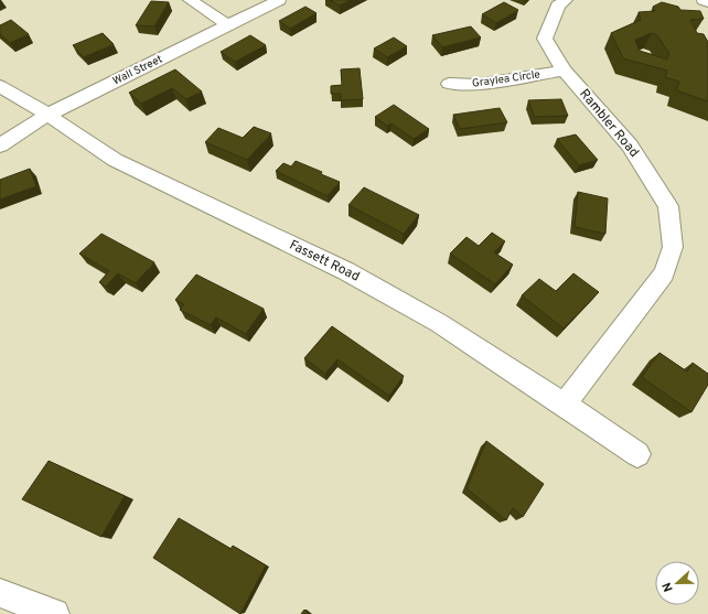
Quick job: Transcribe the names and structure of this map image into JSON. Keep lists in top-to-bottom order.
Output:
{
  "streets": {
    "street": [
      "Wall Street",
      "Graylea Circle",
      "Rambler Road",
      "Fassett Road"
    ]
  },
  "crossings": [
    ["Wall Street", "Fassett Road"],
    ["Graylea Circle", "Rambler Road"],
    ["Rambler Road", "Fassett Road"]
  ],
  "north": "left"
}
